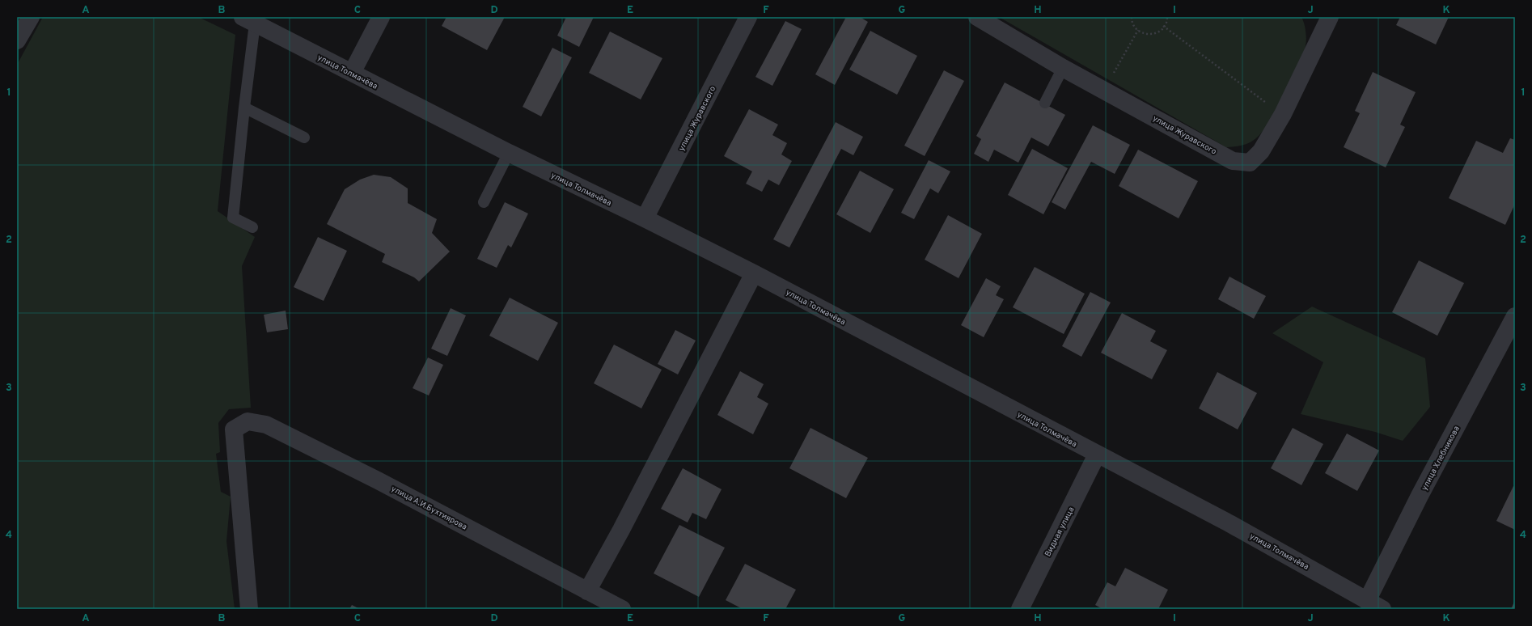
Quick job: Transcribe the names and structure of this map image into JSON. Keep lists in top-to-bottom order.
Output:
{
  "streets": {
    "street": [
      "улица Толмачёва",
      "улица Журавского",
      "улица Хлебникова",
      "улица А.И.Бухтиярова",
      "Видная улица"
    ]
  },
  "crossings": [
    ["улица Толмачёва", "улица Журавского"],
    ["улица Толмачёва", "улица Хлебникова"],
    ["улица Толмачёва", "Видная улица"]
  ],
  "grid": {
    "columns": [
      "A",
      "B",
      "C",
      "D",
      "E",
      "F",
      "G",
      "H",
      "I",
      "J",
      "K"
    ],
    "rows": [
      "1",
      "2",
      "3",
      "4"
    ]
  }
}
